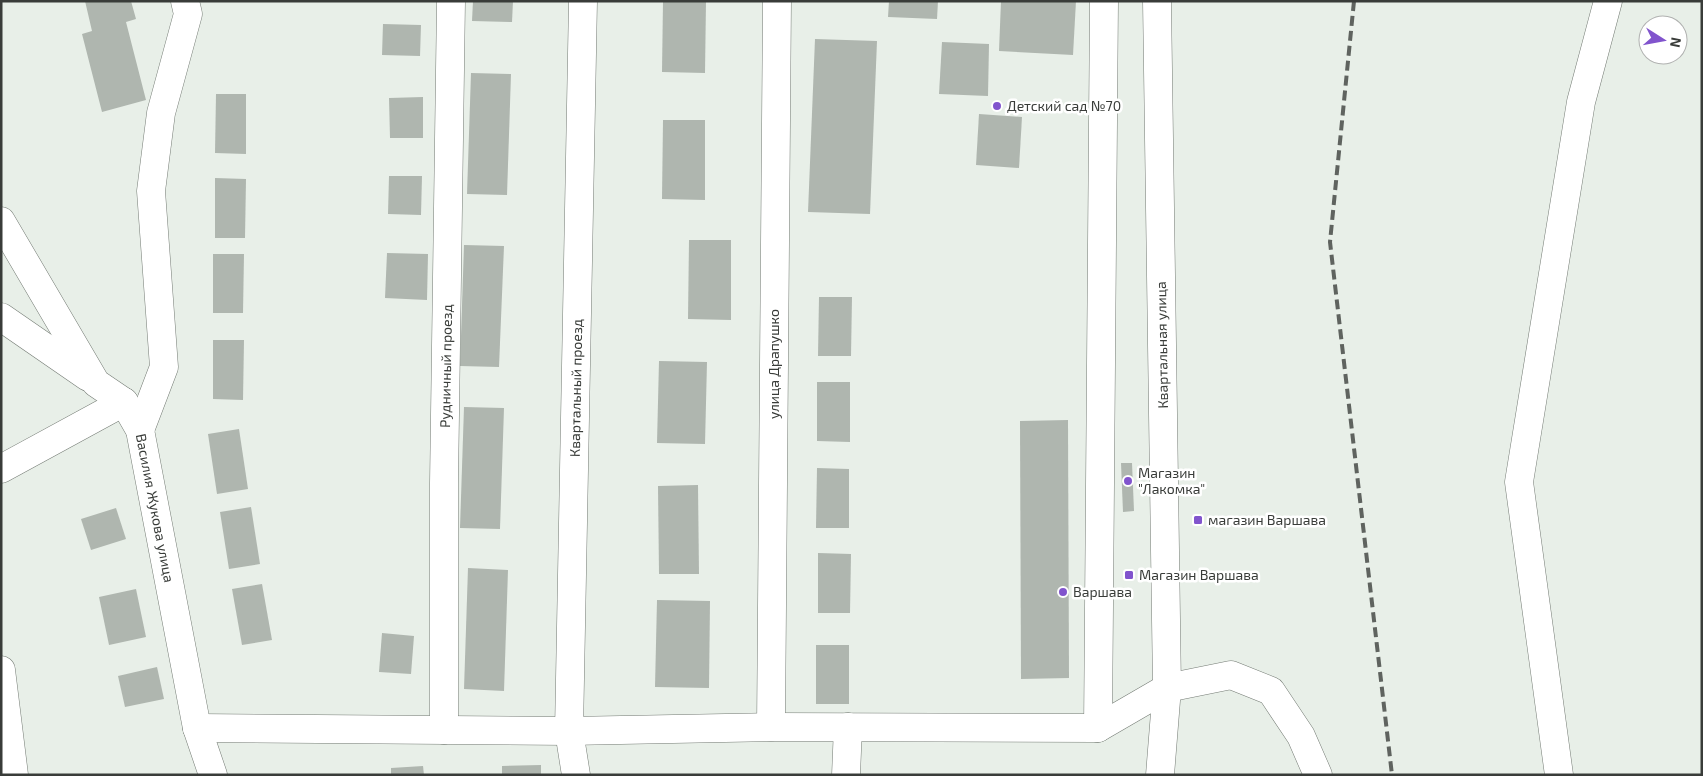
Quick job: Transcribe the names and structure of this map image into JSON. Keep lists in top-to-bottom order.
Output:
{
  "streets": {
    "street": [
      "Квартальная улица",
      "улица Драпушко",
      "Рудничный проезд",
      "Квартальный проезд",
      "Василия Жукова улица"
    ]
  },
  "places": {
    "other": ["Детский сад №70", "Магазин \"Лакомка\"", "Варшава"],
    "transit": ["магазин Варшава", "Магазин Варшава"]
  },
  "north": "right"
}
